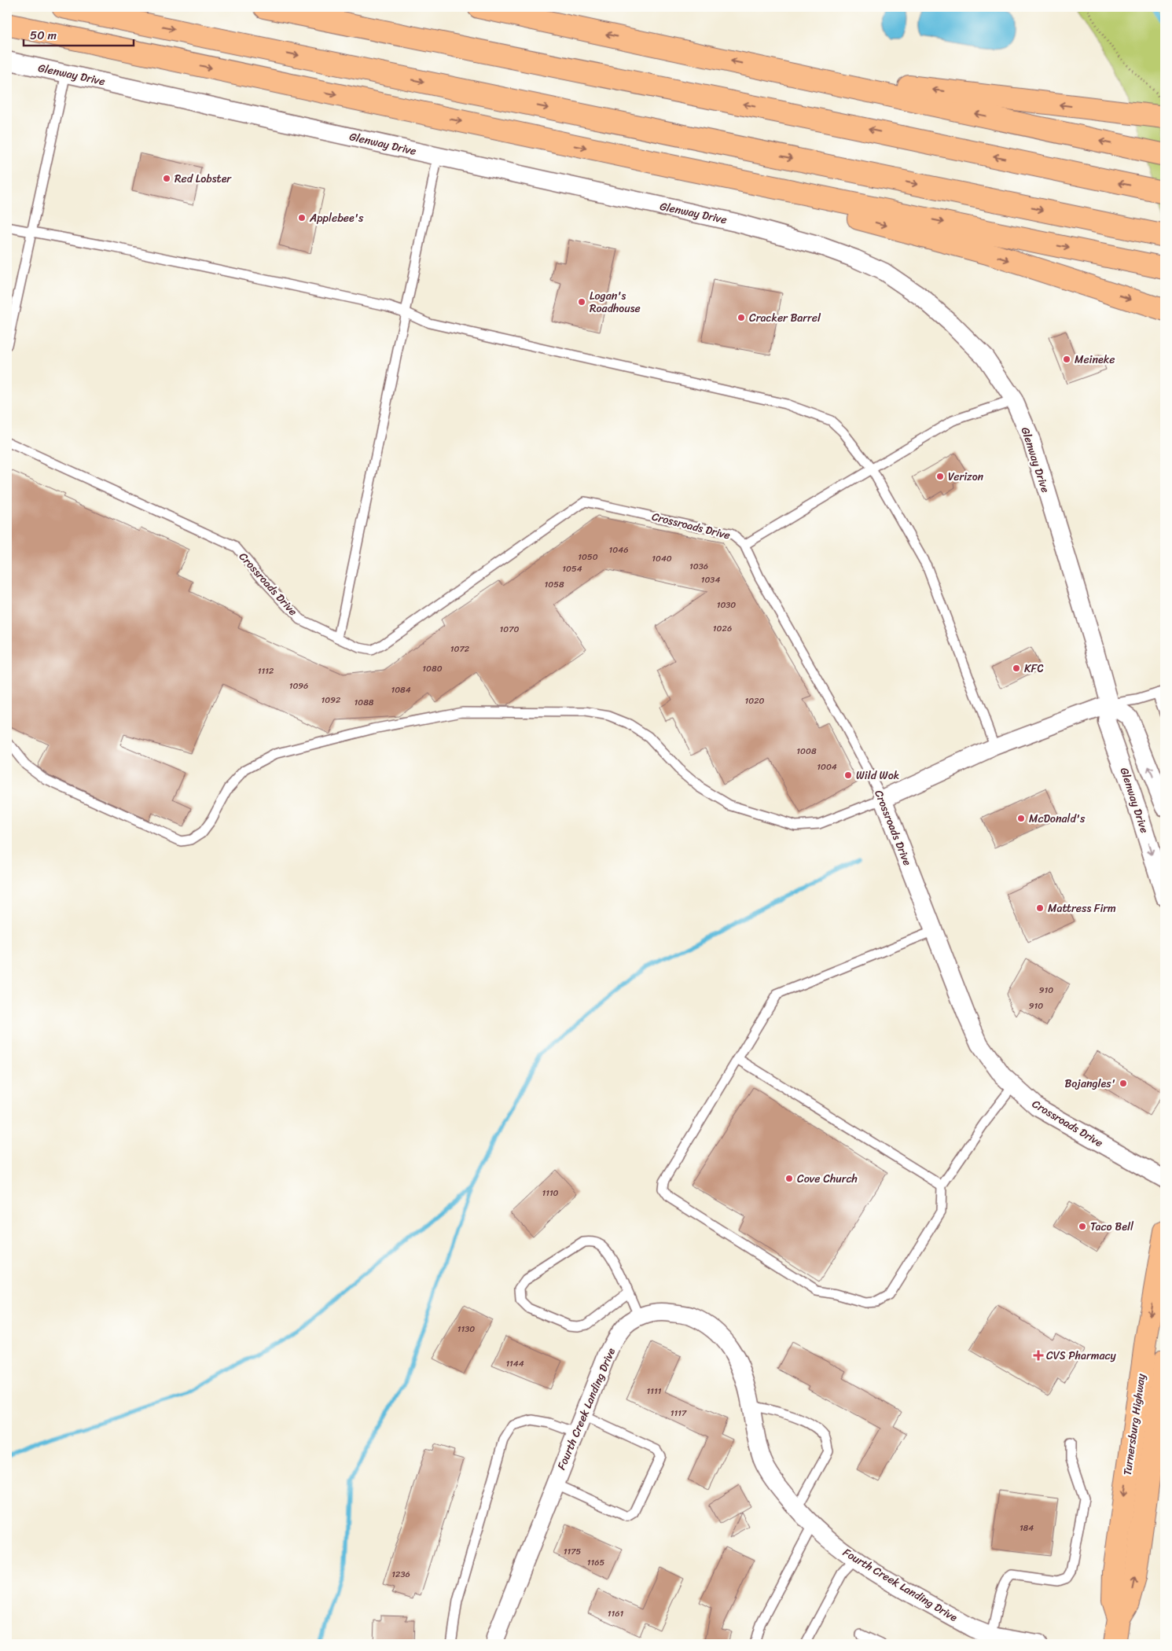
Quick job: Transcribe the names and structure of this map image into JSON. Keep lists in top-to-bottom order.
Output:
{
  "streets": {
    "main road": ["Turnersburg Highway"],
    "street": ["Glenway Drive", "Crossroads Drive", "Fourth Creek Landing Drive"]
  },
  "places": {
    "other": [
      "Red Lobster",
      "Applebee's",
      "Logan's Roadhouse",
      "Cracker Barrel",
      "Meineke",
      "Verizon",
      "KFC",
      "Wild Wok",
      "McDonald's",
      "Mattress Firm",
      "Bojangles'",
      "Cove Church",
      "Taco Bell"
    ],
    "health": ["CVS Pharmacy"]
  },
  "house_numbers": [
    "1046",
    "1050",
    "1040",
    "1036",
    "1054",
    "1034",
    "1058",
    "1030",
    "1026",
    "1070",
    "1072",
    "1080",
    "1112",
    "1096",
    "1084",
    "1092",
    "1020",
    "1088",
    "1008",
    "1004",
    "910",
    "910",
    "1110",
    "1130",
    "1144",
    "1111",
    "1117",
    "184",
    "1175",
    "1165",
    "1236",
    "1161"
  ],
  "scale_bar": "50 m"
}
